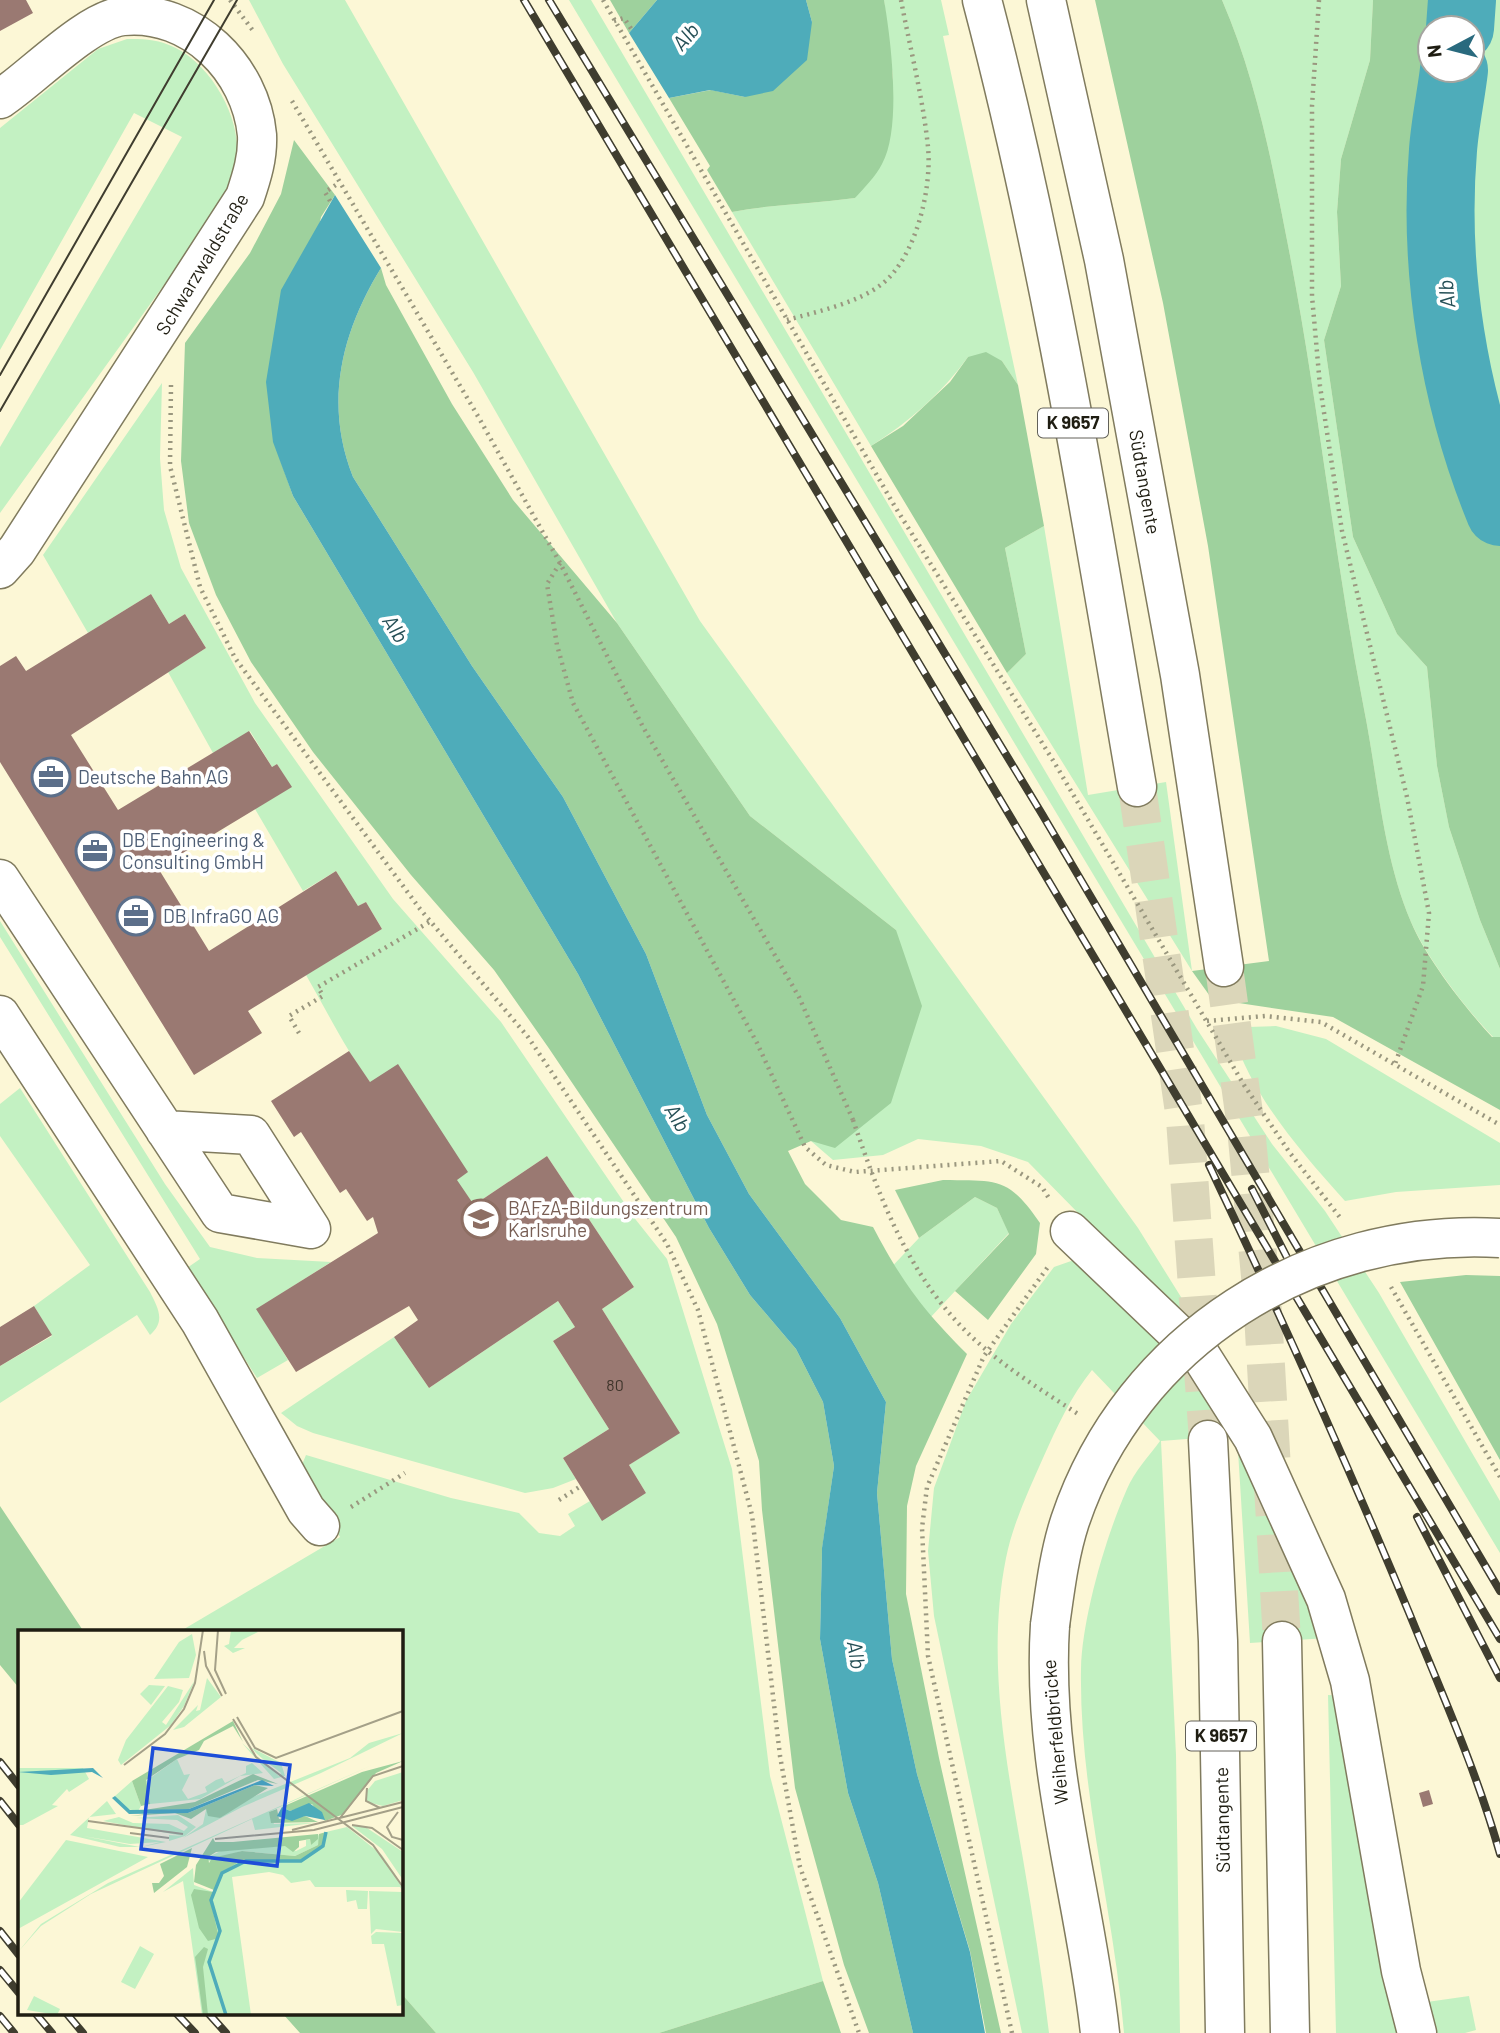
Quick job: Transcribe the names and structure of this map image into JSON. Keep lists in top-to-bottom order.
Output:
{
  "streets": {
    "main road": [
      "Schwarzwaldstraße",
      "K 9657",
      "Südtangente",
      "Weiherfeldbrücke"
    ]
  },
  "water": ["Alb"],
  "places": {
    "office": ["Deutsche Bahn AG", "DB Engineering & Consulting GmbH", "DB InfraGO AG"],
    "school or university": ["BAFzA-Bildungszentrum Karlsruhe"]
  },
  "house_numbers": ["80"],
  "north": "left"
}
